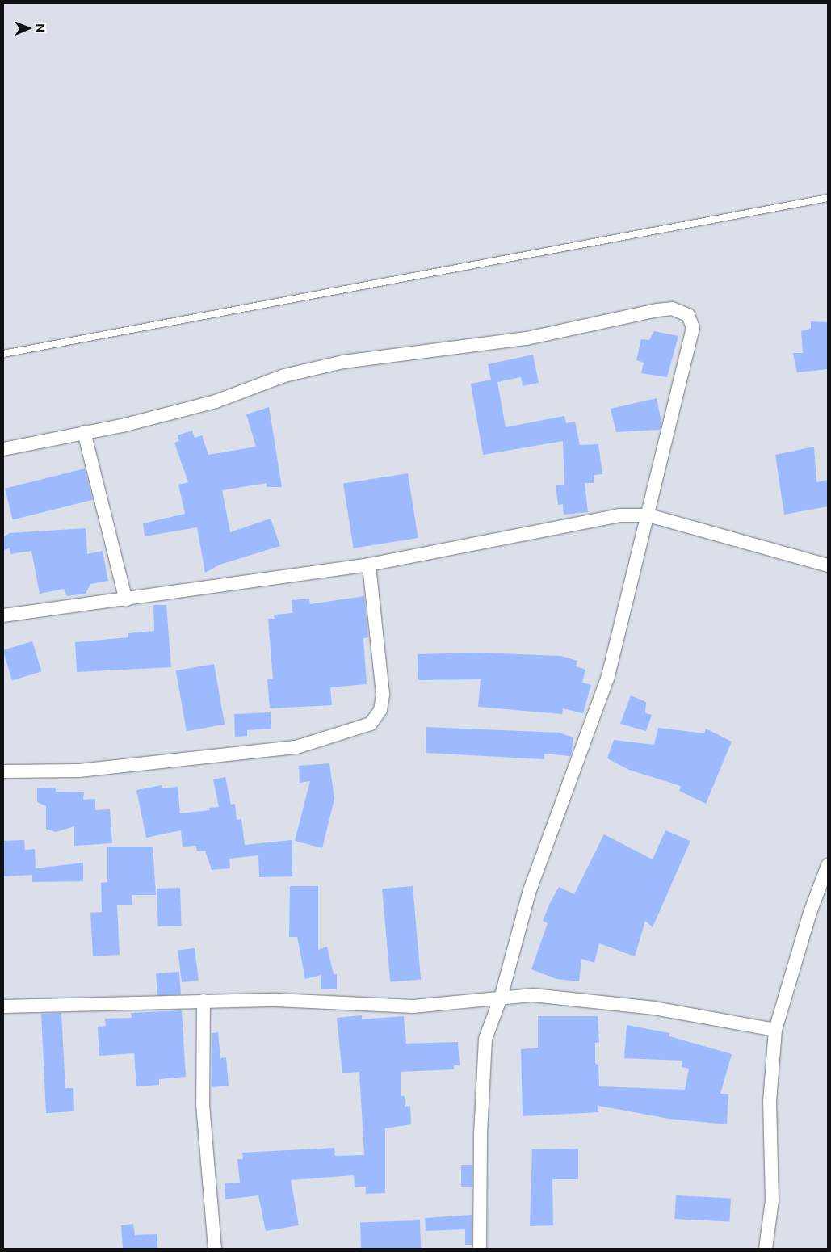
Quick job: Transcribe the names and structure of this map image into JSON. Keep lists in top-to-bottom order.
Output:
{
  "north": "right"
}
